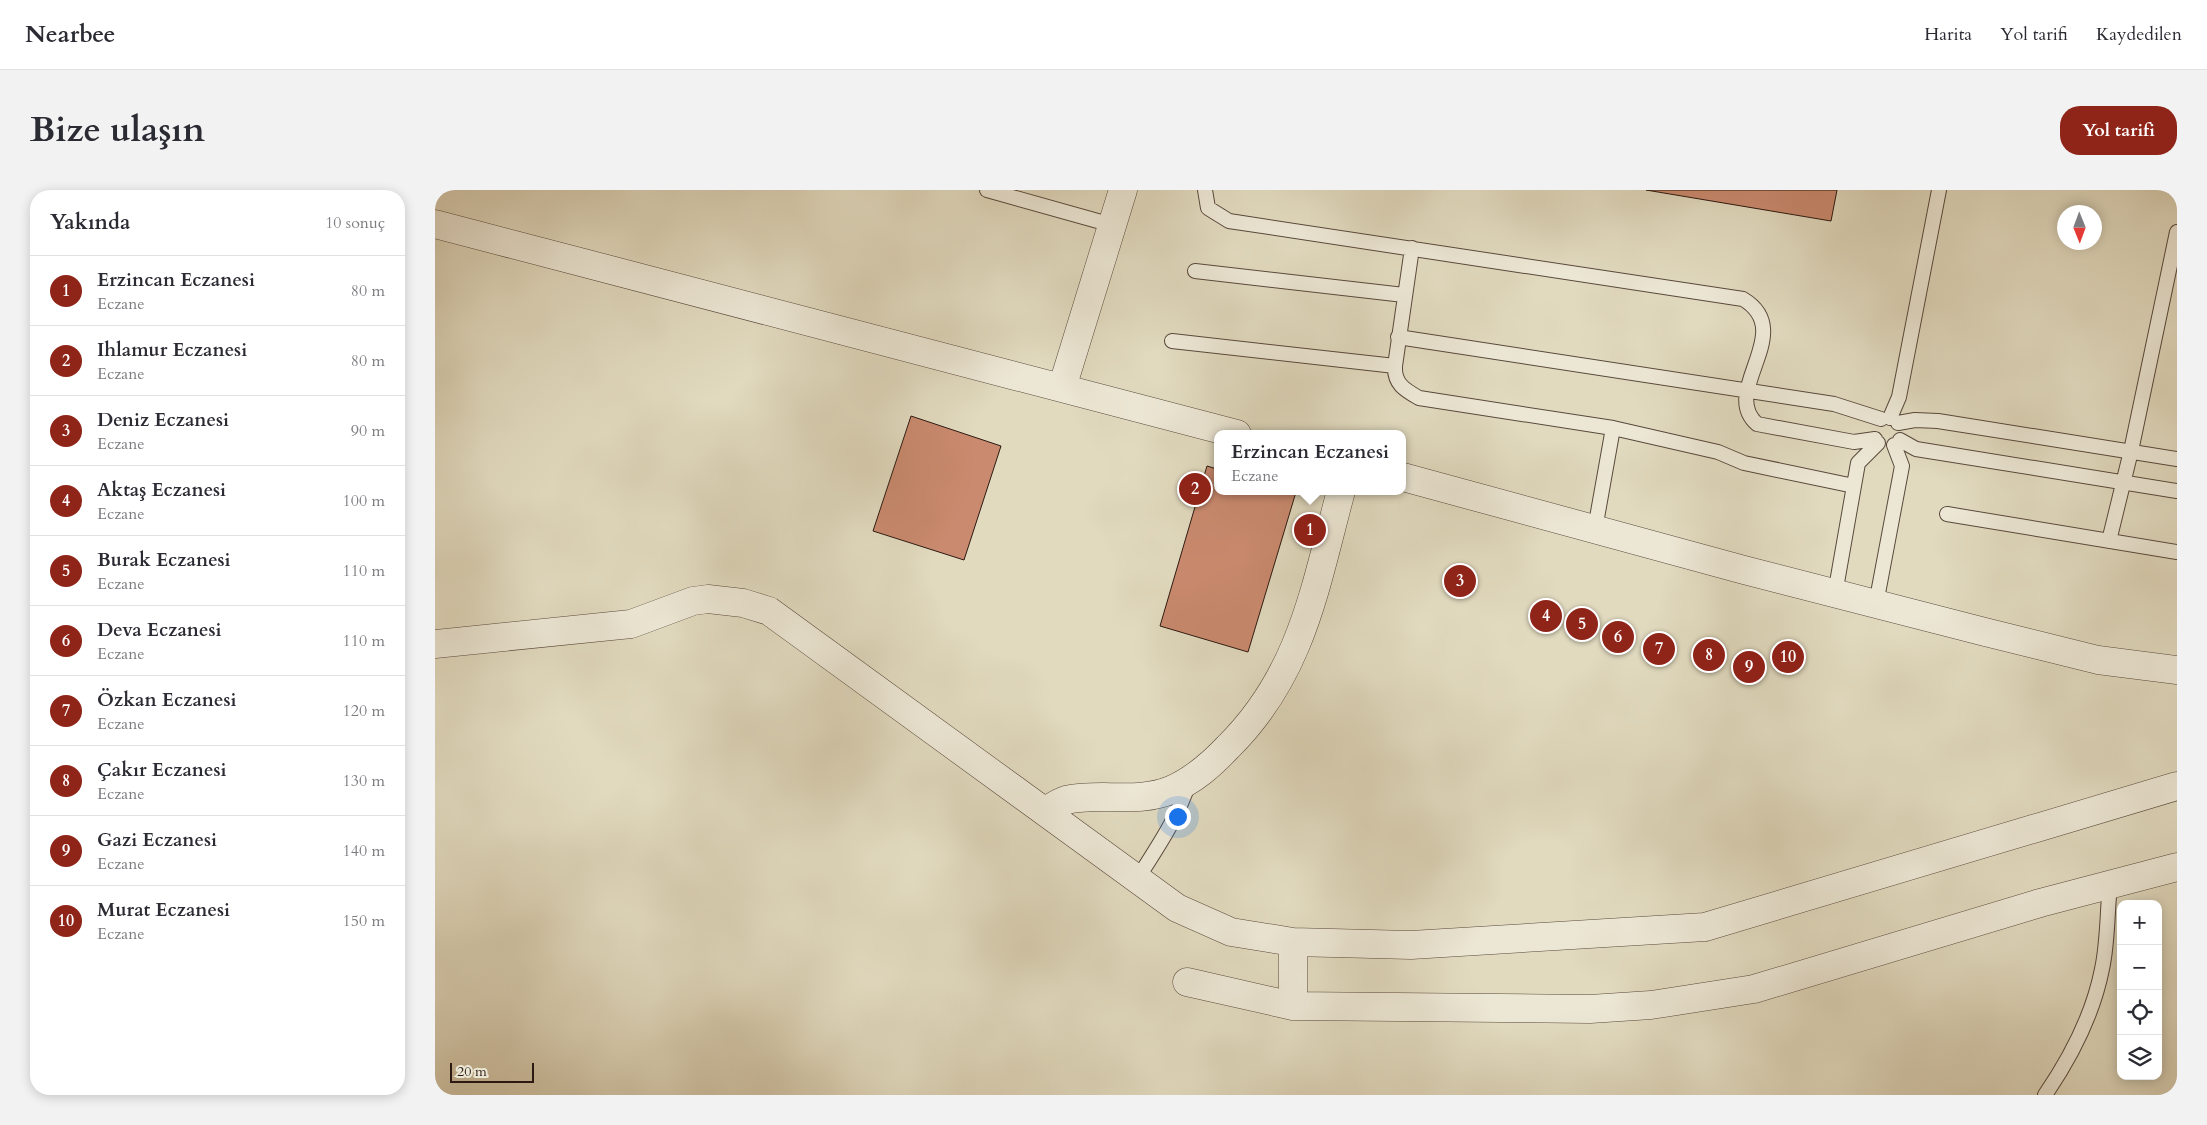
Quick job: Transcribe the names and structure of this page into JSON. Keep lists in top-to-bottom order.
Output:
{
  "scale_bar": "20 m",
  "north": "bottom",
  "page": {
    "header": "Nearbee",
    "nav": ["Harita", "Yol tarifi", "Kaydedilen"],
    "title": "Bize ulaşın",
    "buttons": "Yol tarifi",
    "heading": ["Yakında", "10 sonuç"],
    "list": [
      {
        "mark": "1",
        "name": "Erzincan Eczanesi",
        "note": "Eczane",
        "value": "80 m"
      },
      {
        "mark": "2",
        "name": "Ihlamur Eczanesi",
        "note": "Eczane",
        "value": "80 m"
      },
      {
        "mark": "3",
        "name": "Deniz Eczanesi",
        "note": "Eczane",
        "value": "90 m"
      },
      {
        "mark": "4",
        "name": "Aktaş Eczanesi",
        "note": "Eczane",
        "value": "100 m"
      },
      {
        "mark": "5",
        "name": "Burak Eczanesi",
        "note": "Eczane",
        "value": "110 m"
      },
      {
        "mark": "6",
        "name": "Deva Eczanesi",
        "note": "Eczane",
        "value": "110 m"
      },
      {
        "mark": "7",
        "name": "Özkan Eczanesi",
        "note": "Eczane",
        "value": "120 m"
      },
      {
        "mark": "8",
        "name": "Çakır Eczanesi",
        "note": "Eczane",
        "value": "130 m"
      },
      {
        "mark": "9",
        "name": "Gazi Eczanesi",
        "note": "Eczane",
        "value": "140 m"
      },
      {
        "mark": "10",
        "name": "Murat Eczanesi",
        "note": "Eczane",
        "value": "150 m"
      }
    ],
    "popup": ["Erzincan Eczanesi", "Eczane"],
    "pins": [
      "2",
      "1",
      "3",
      "4",
      "5",
      "6",
      "7",
      "8",
      "10",
      "9"
    ],
    "map_buttons": ["+", "−"],
    "scale": "20 m"
  }
}
